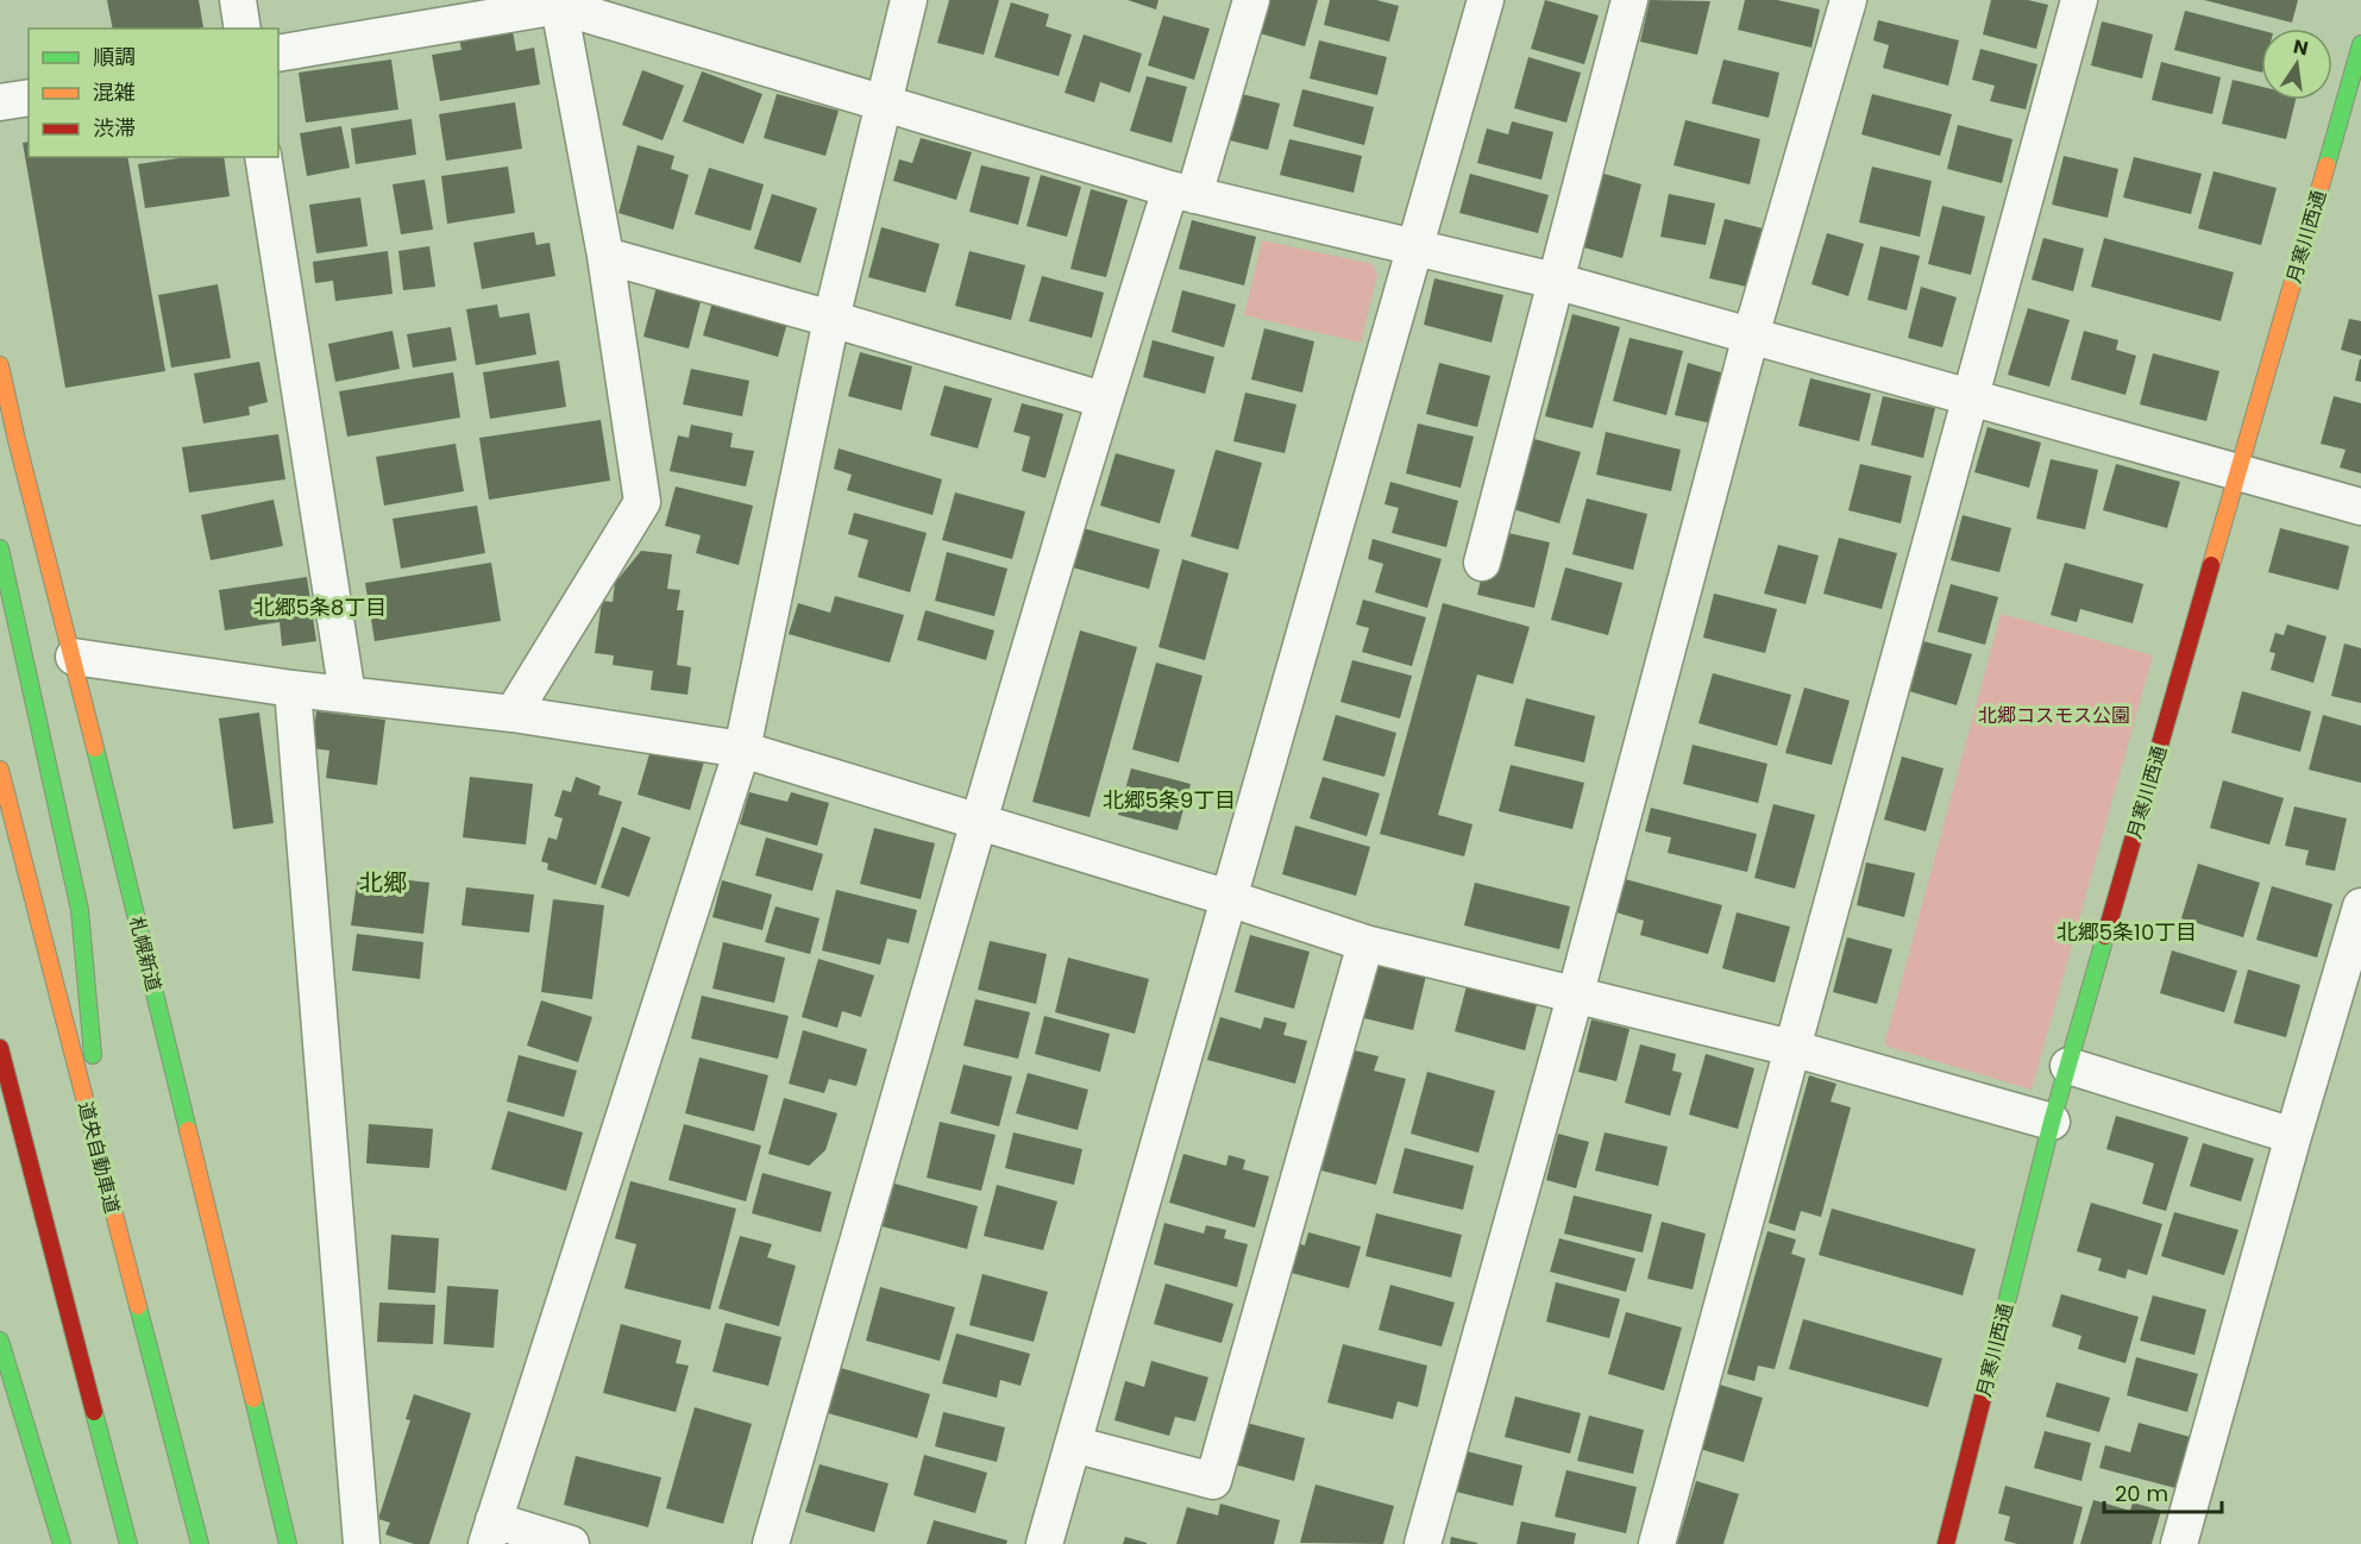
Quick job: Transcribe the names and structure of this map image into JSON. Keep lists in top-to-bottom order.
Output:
{
  "streets": {
    "main road": ["月寒川西通", "札幌新道", "道央自動車道"]
  },
  "districts": [
    "北郷5条8丁目",
    "北郷5条9丁目",
    "北郷",
    "北郷5条10丁目"
  ],
  "parks": ["北郷コスモス公園"],
  "legend": ["順調", "混雑", "渋滞"],
  "scale_bar": "20 m",
  "north": "top"
}
